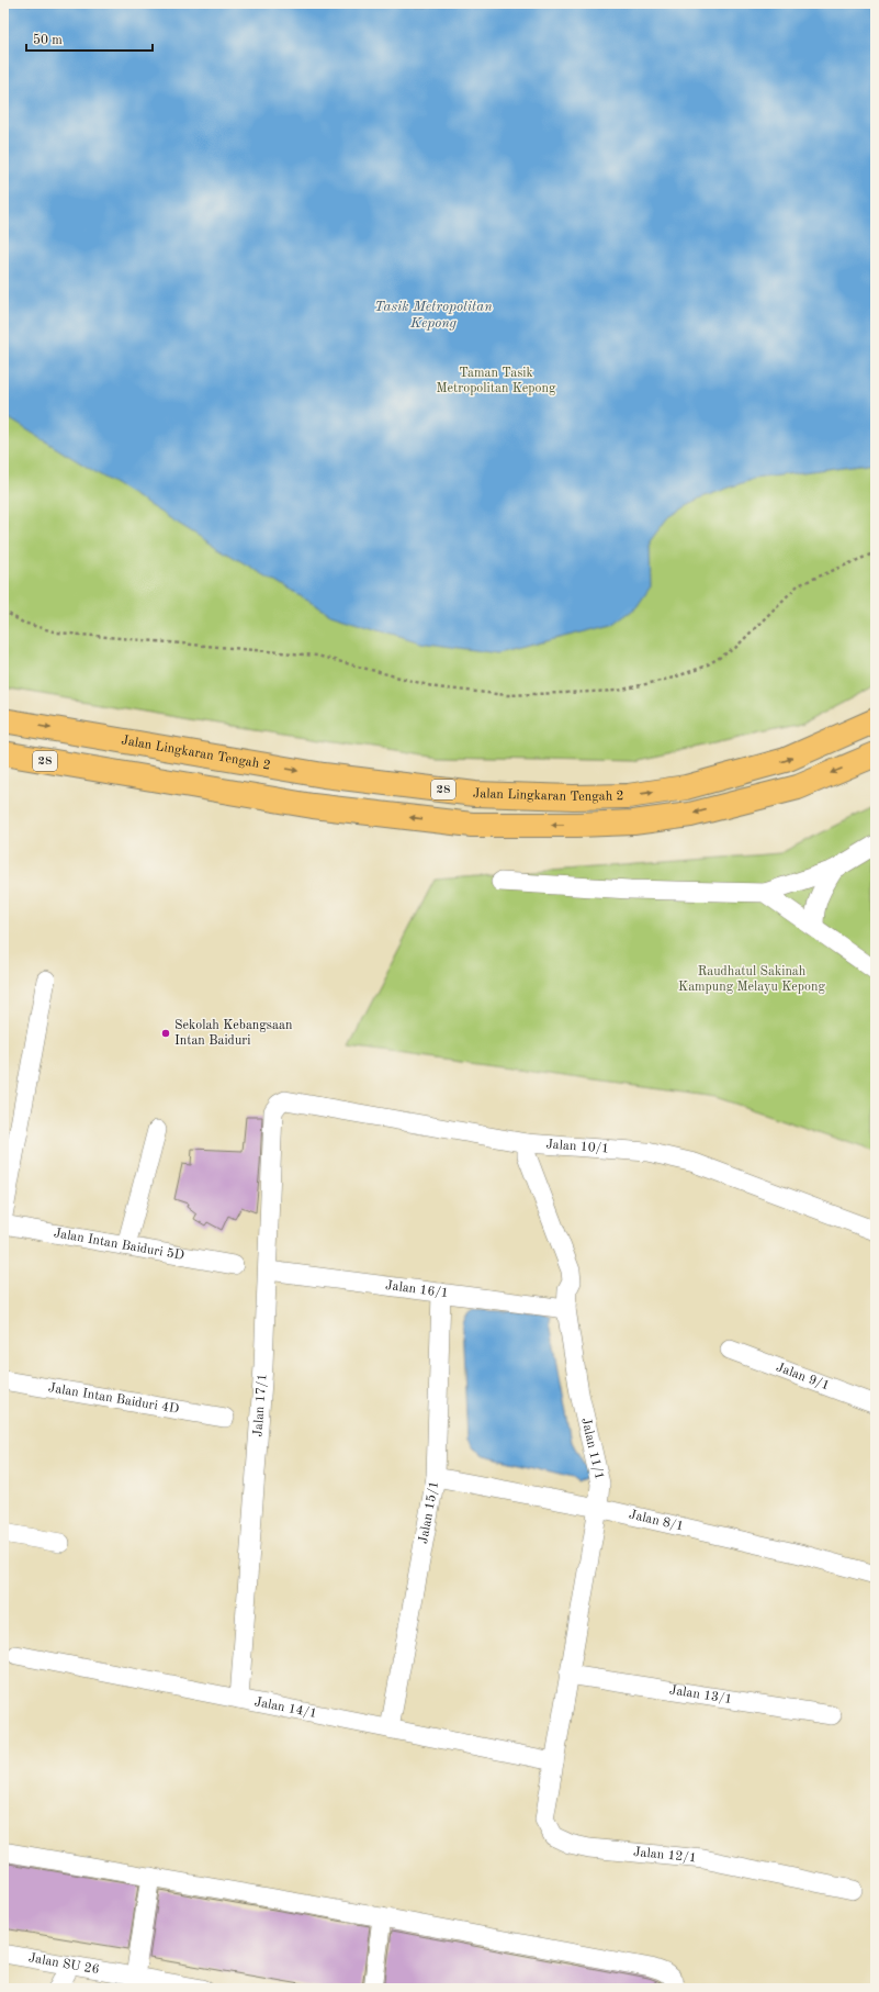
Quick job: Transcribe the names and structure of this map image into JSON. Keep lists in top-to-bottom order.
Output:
{
  "streets": {
    "highway": ["Jalan Lingkaran Tengah 2", "28"],
    "street": [
      "Jalan 10/1",
      "Jalan Intan Baiduri 5D",
      "Jalan 16/1",
      "Jalan 9/1",
      "Jalan Intan Baiduri 4D",
      "Jalan 17/1",
      "Jalan 11/1",
      "Jalan 15/1",
      "Jalan 8/1",
      "Jalan 13/1",
      "Jalan 14/1",
      "Jalan 12/1",
      "Jalan SU 26"
    ]
  },
  "crossings": [
    ["Jalan 10/1", "Jalan 17/1"],
    ["Jalan 10/1", "Jalan 11/1"],
    ["Jalan 16/1", "Jalan 17/1"],
    ["Jalan 16/1", "Jalan 11/1"],
    ["Jalan 16/1", "Jalan 15/1"],
    ["Jalan 17/1", "Jalan 14/1"],
    ["Jalan 11/1", "Jalan 8/1"],
    ["Jalan 11/1", "Jalan 13/1"],
    ["Jalan 11/1", "Jalan 14/1"],
    ["Jalan 11/1", "Jalan 12/1"],
    ["Jalan 15/1", "Jalan 8/1"],
    ["Jalan 15/1", "Jalan 14/1"],
    ["Jalan 14/1", "Jalan 12/1"]
  ],
  "water": ["Tasik Metropolitan Kepong"],
  "parks": ["Taman Tasik Metropolitan Kepong", "Raudhatul Sakinah Kampung Melayu Kepong"],
  "places": ["Sekolah Kebangsaan Intan Baiduri"],
  "scale_bar": "50 m"
}
